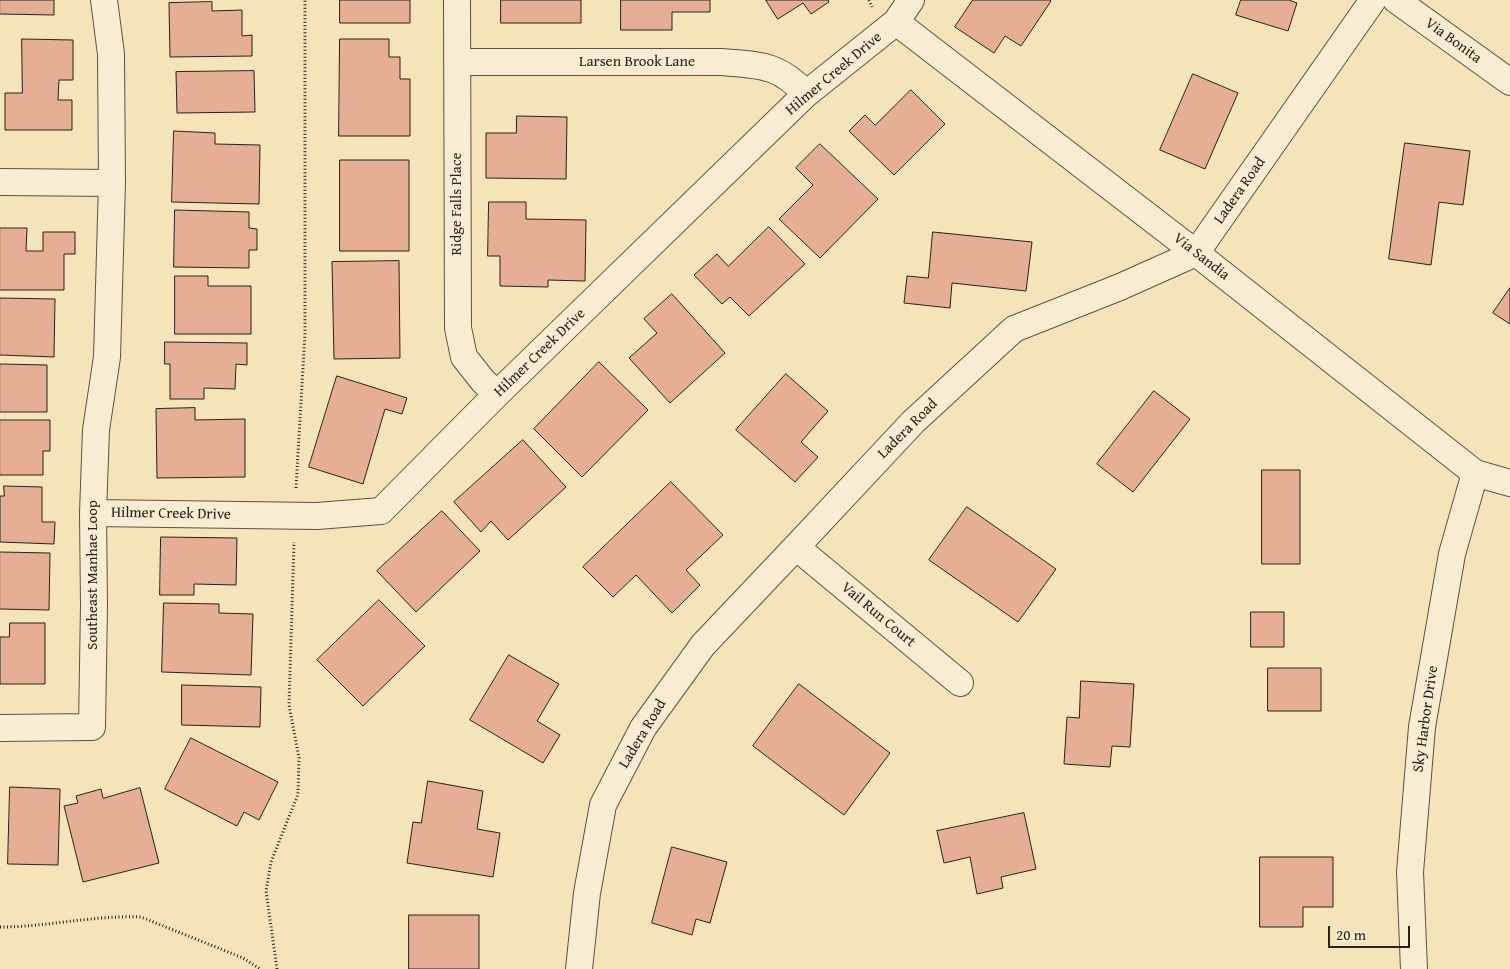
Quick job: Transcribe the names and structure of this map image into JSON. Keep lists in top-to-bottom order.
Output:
{
  "streets": {
    "street": [
      "Via Bonita",
      "Larsen Brook Lane",
      "Hilmer Creek Drive",
      "Ladera Road",
      "Ridge Falls Place",
      "Via Sandia",
      "Southeast Manhae Loop",
      "Vail Run Court",
      "Sky Harbor Drive"
    ]
  },
  "crossings": [
    ["Larsen Brook Lane", "Hilmer Creek Drive"],
    ["Larsen Brook Lane", "Ridge Falls Place"],
    ["Hilmer Creek Drive", "Ridge Falls Place"],
    ["Hilmer Creek Drive", "Via Sandia"],
    ["Hilmer Creek Drive", "Southeast Manhae Loop"],
    ["Ladera Road", "Via Sandia"],
    ["Ladera Road", "Vail Run Court"],
    ["Via Sandia", "Sky Harbor Drive"]
  ],
  "scale_bar": "20 m"
}
